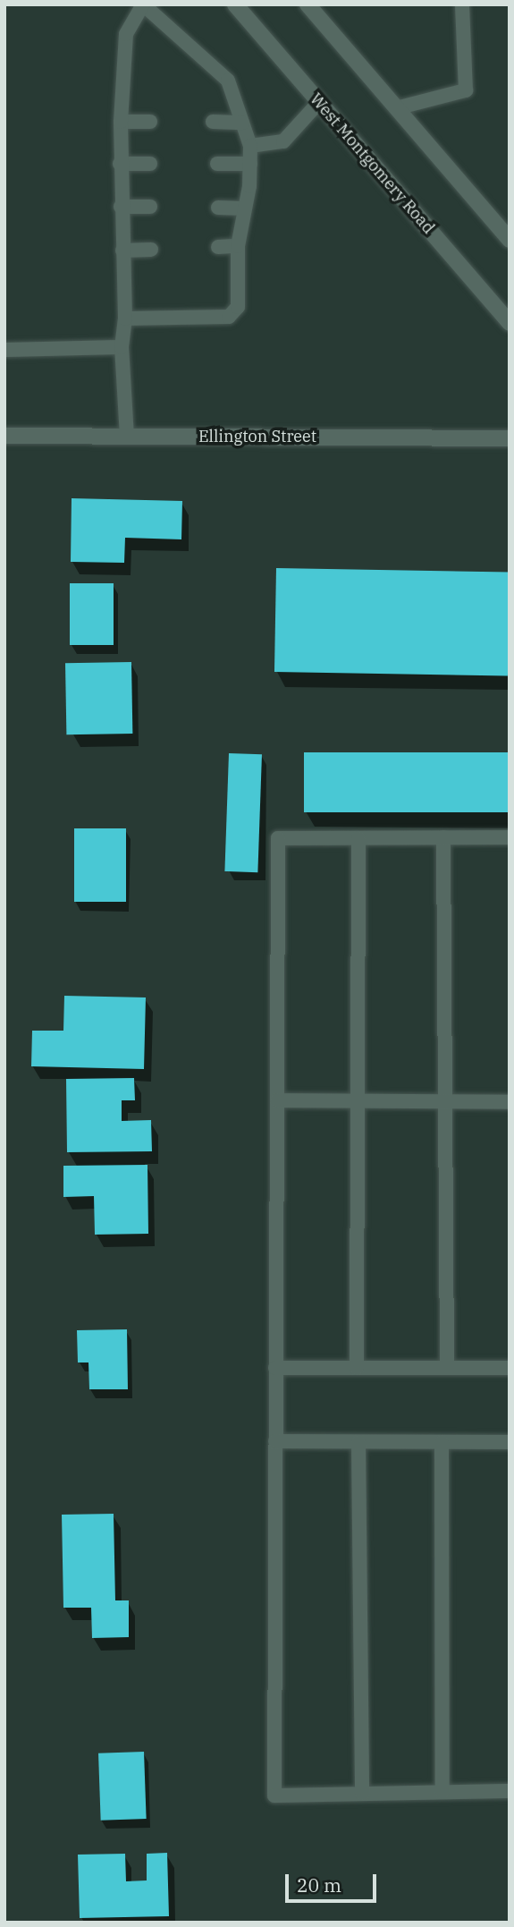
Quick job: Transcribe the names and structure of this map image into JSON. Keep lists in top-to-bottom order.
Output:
{
  "streets": {
    "main road": ["West Montgomery Road", "Ellington Street"]
  },
  "scale_bar": "20 m"
}
